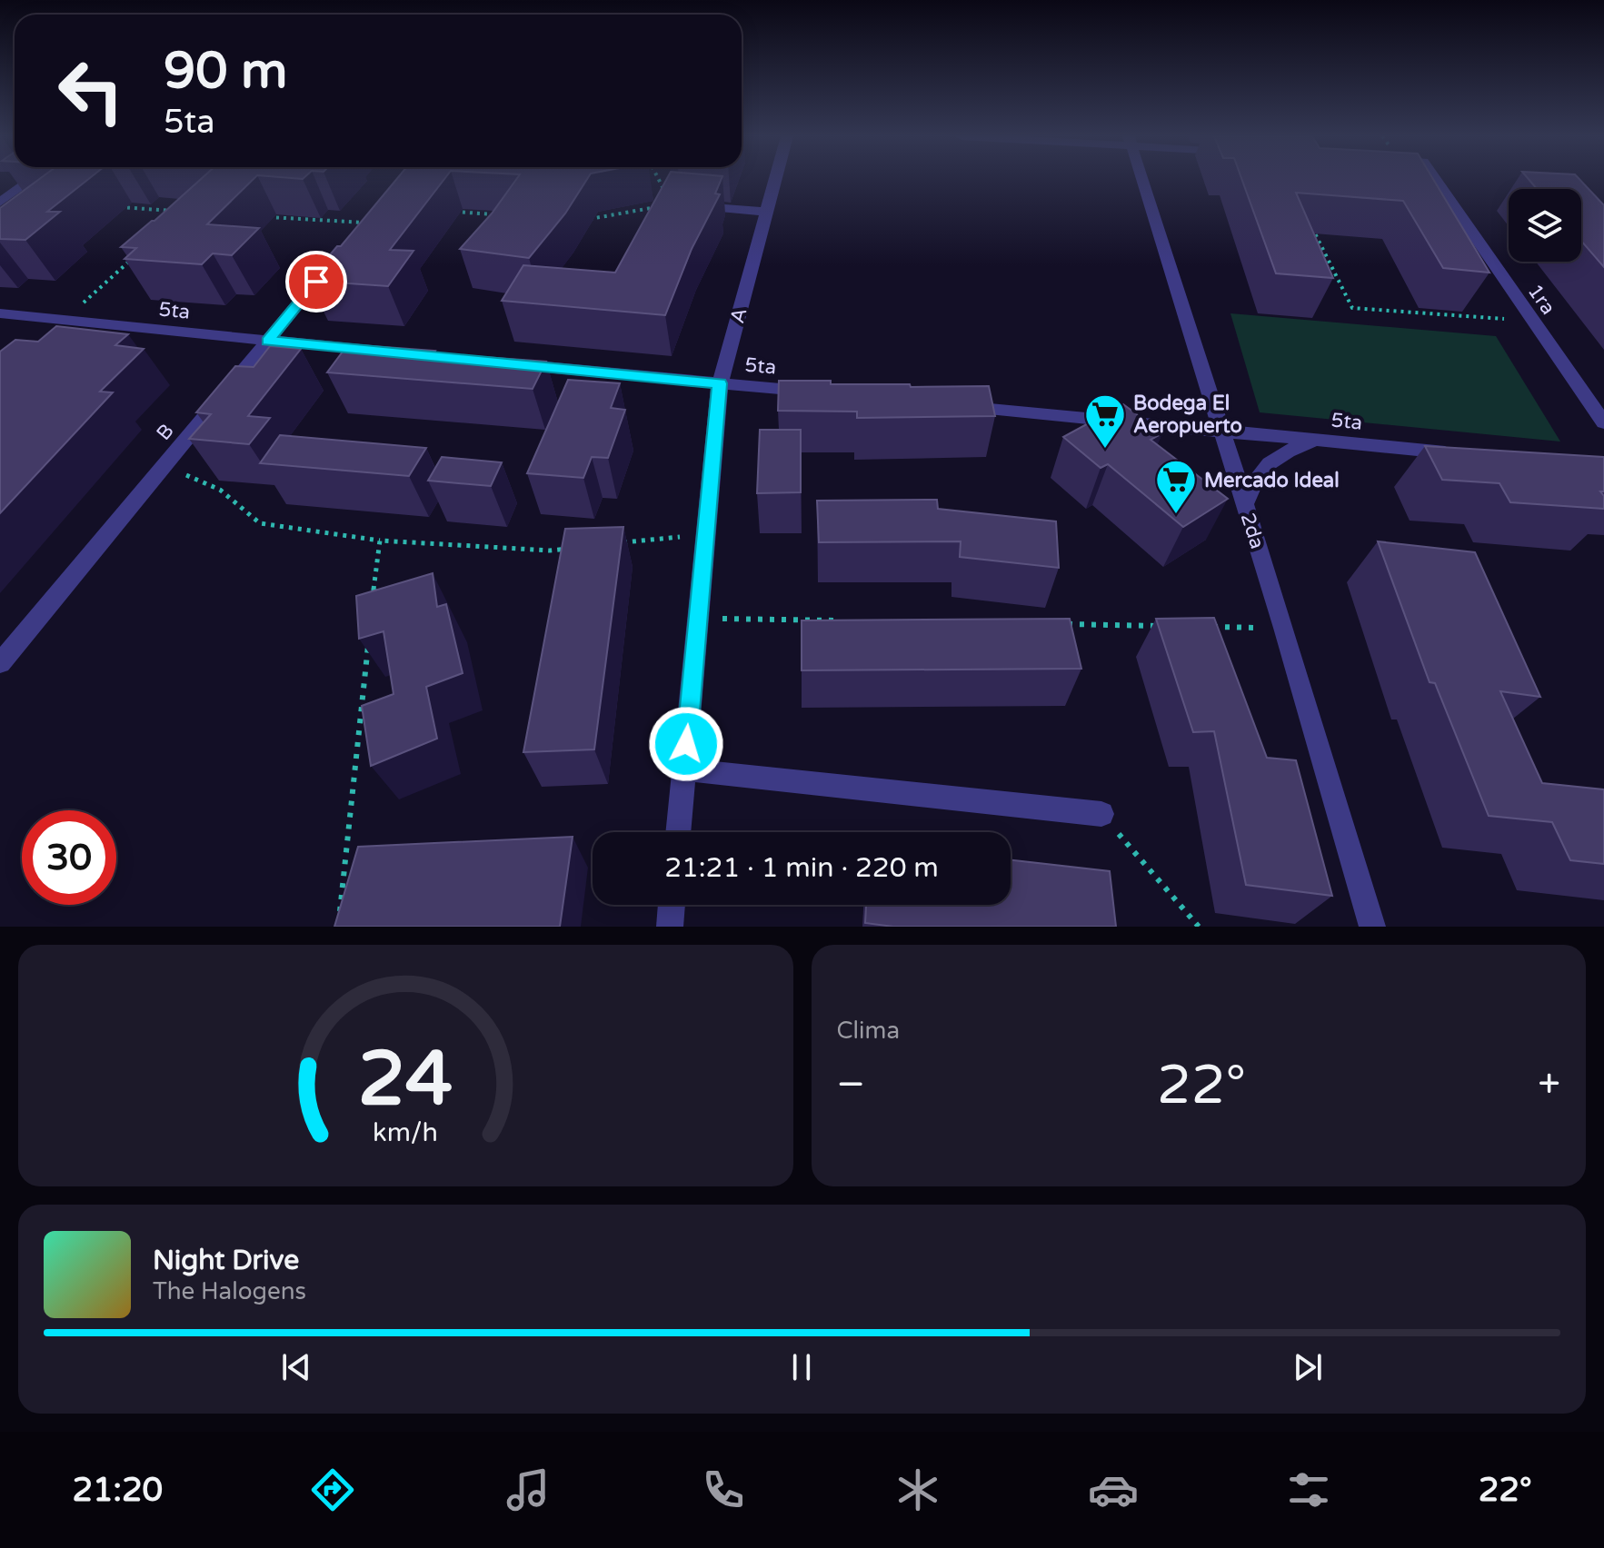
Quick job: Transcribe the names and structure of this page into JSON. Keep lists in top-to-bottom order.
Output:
{
  "streets": {
    "street": [
      "1ra",
      "5ta",
      "A",
      "B",
      "2da"
    ]
  },
  "crossings": [
    ["5ta", "A"],
    ["5ta", "B"],
    ["5ta", "2da"]
  ],
  "places": {
    "supermarket": ["Bodega El Aeropuerto", "Mercado Ideal"]
  },
  "page": {
    "turn": ["90 m", "5ta"],
    "limit": "30",
    "trip": "21:21 · 1 min · 220 m",
    "tile": "Clima",
    "heat": ["−", "22°", "+"],
    "song": ["Night Drive", "The Halogens"],
    "tabs": ["21:20", "22°"],
    "gauge": ["24", "km/h"]
  }
}
